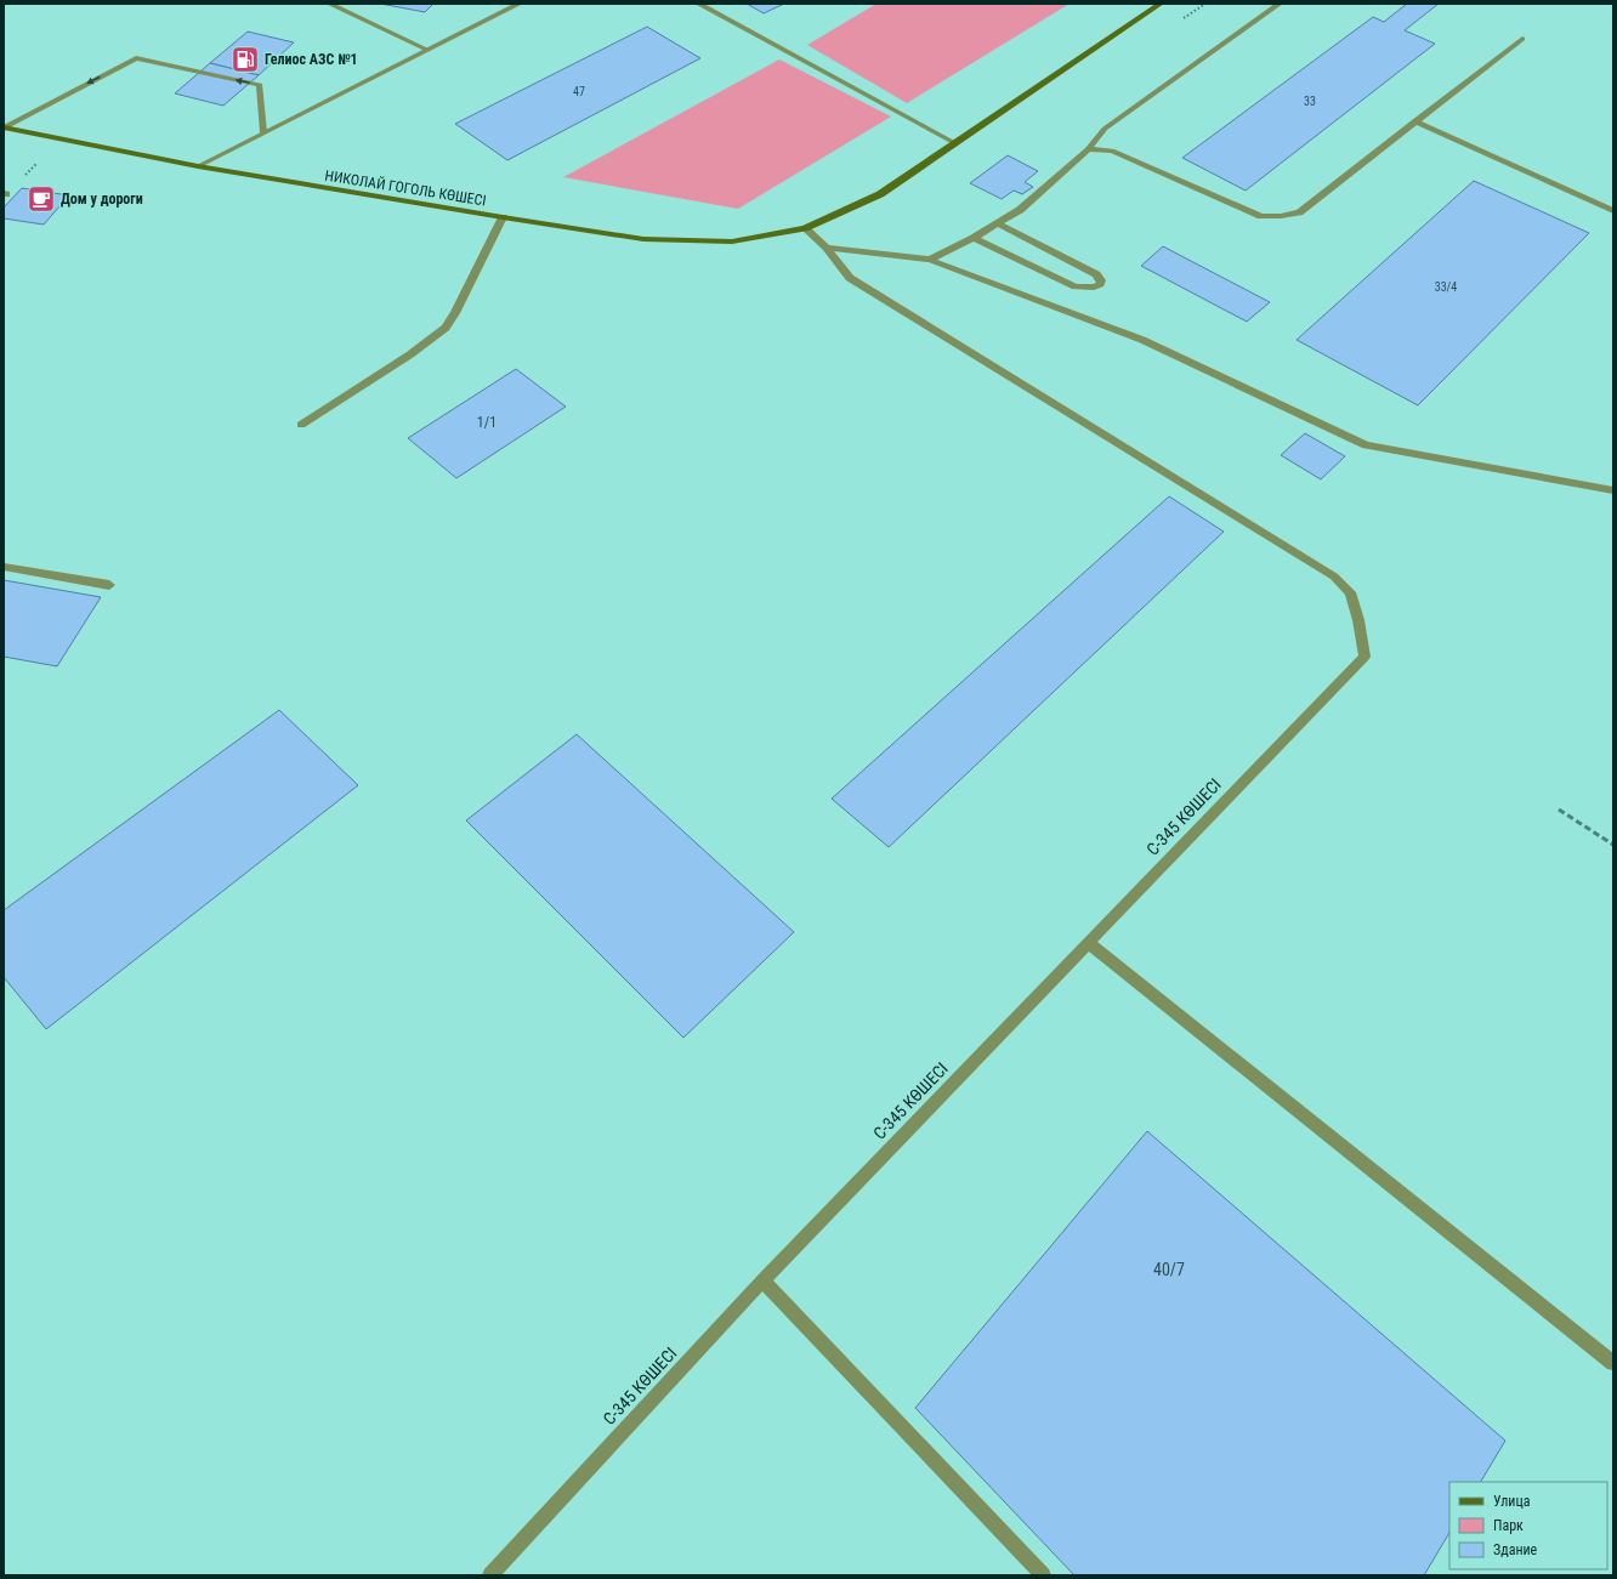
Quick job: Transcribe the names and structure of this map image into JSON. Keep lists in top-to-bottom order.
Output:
{
  "streets": {
    "main road": ["НИКОЛАЙ ГОГОЛЬ КӨШЕСІ"],
    "street": ["С-345 КӨШЕСІ"]
  },
  "places": {
    "fuel station": ["Гелиос АЗС №1"],
    "cafe": ["Дом у дороги"]
  },
  "house_numbers": [
    "47",
    "33",
    "33/4",
    "1/1",
    "40/7"
  ],
  "legend": ["Улица", "Парк", "Здание"]
}
